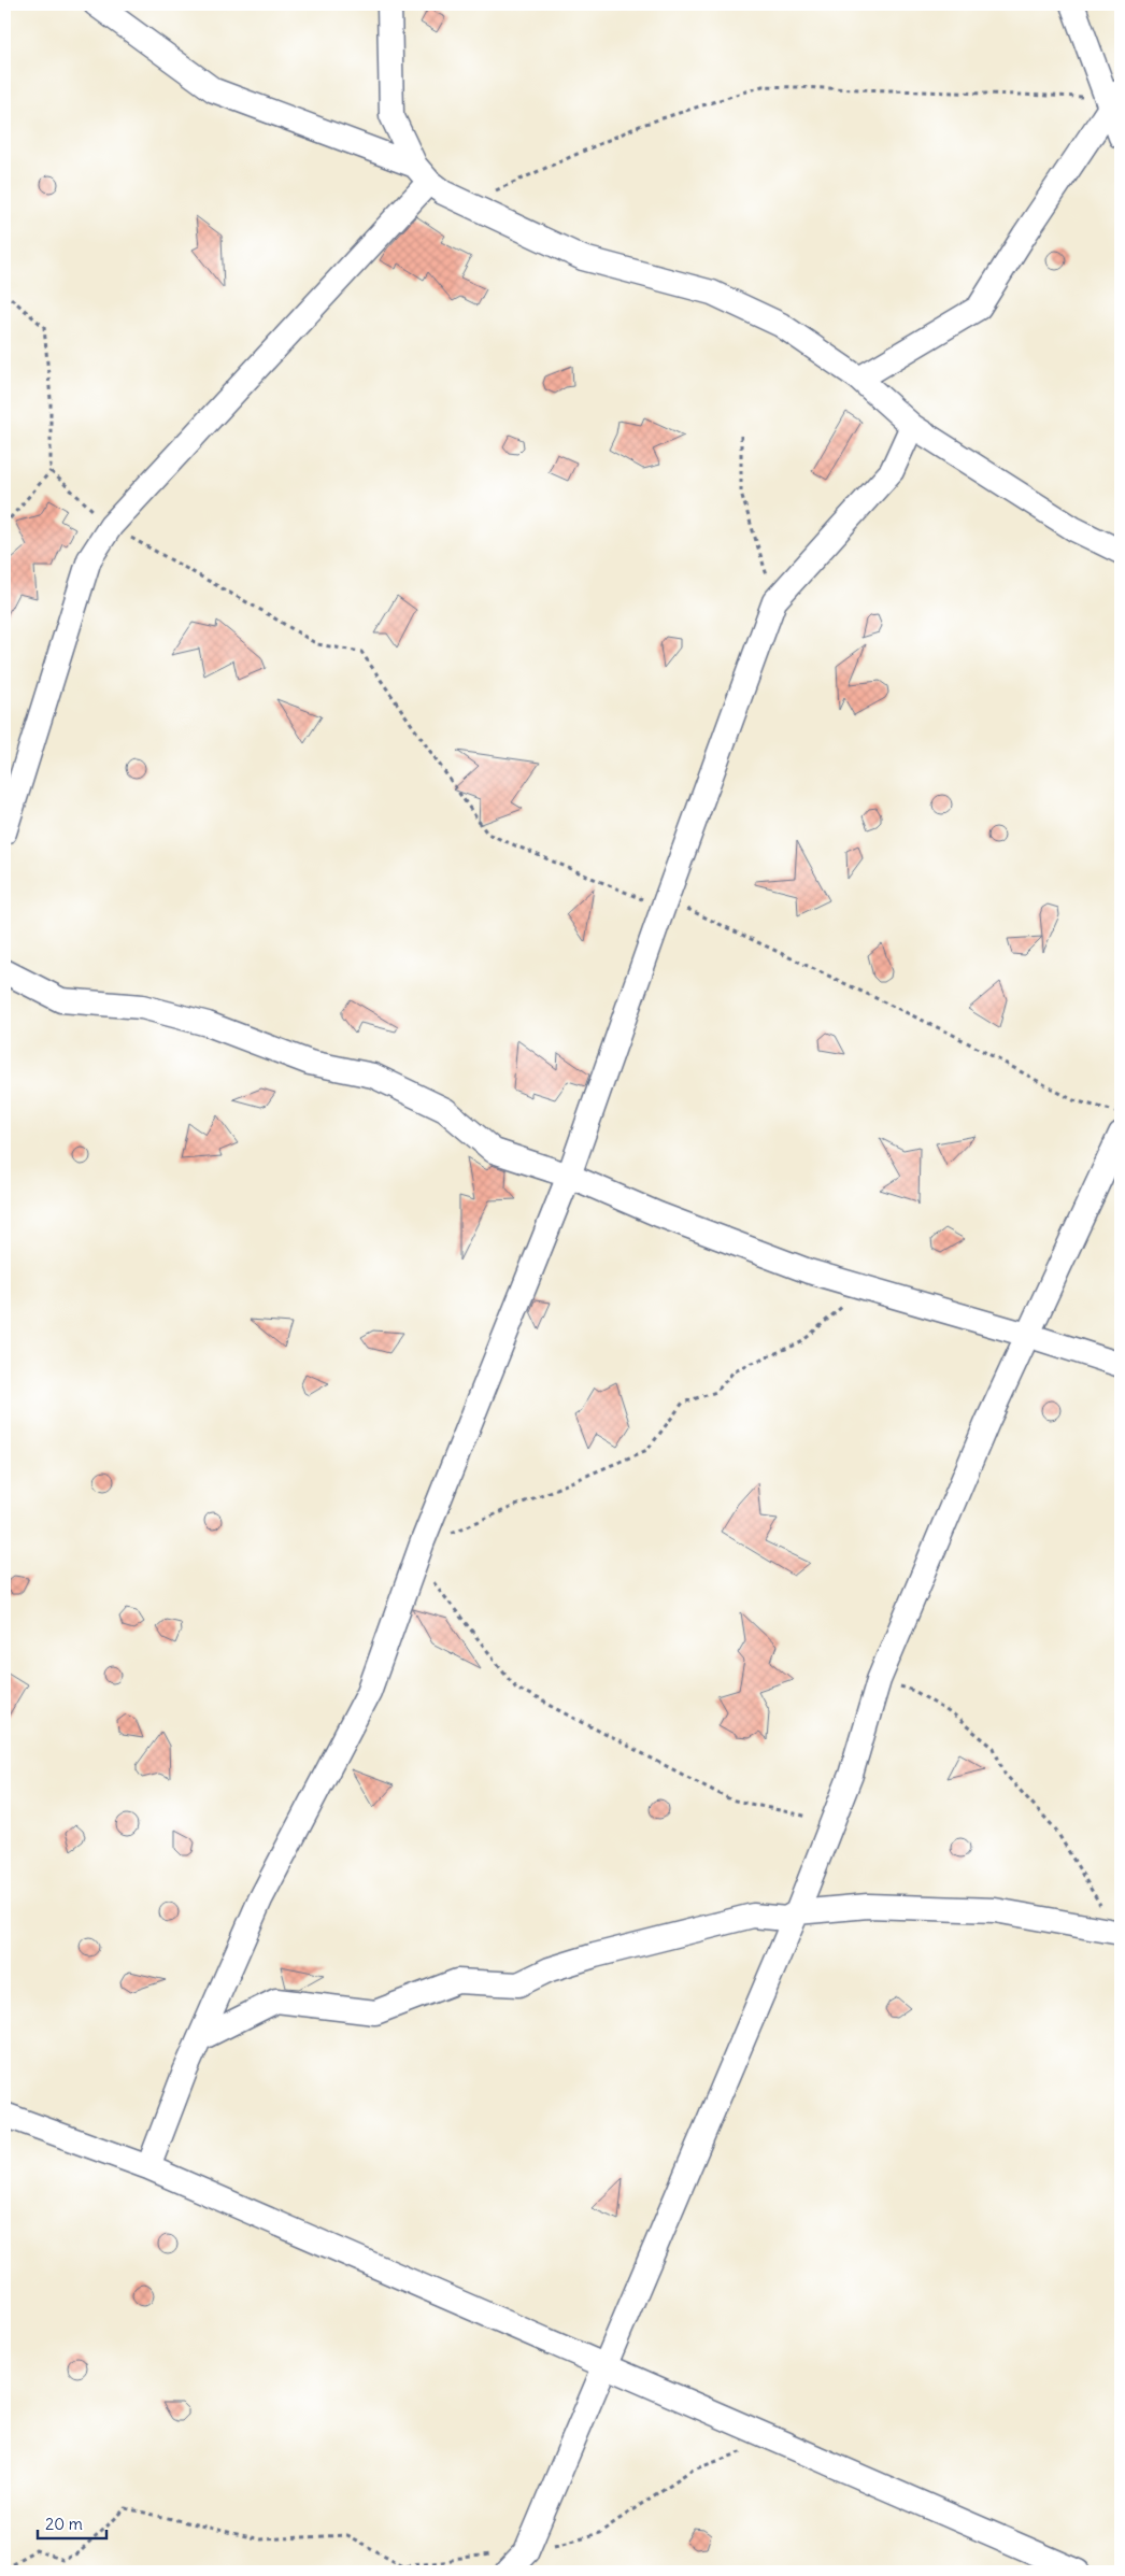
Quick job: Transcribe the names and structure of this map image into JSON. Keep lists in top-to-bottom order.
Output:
{
  "scale_bar": "20 m"
}
